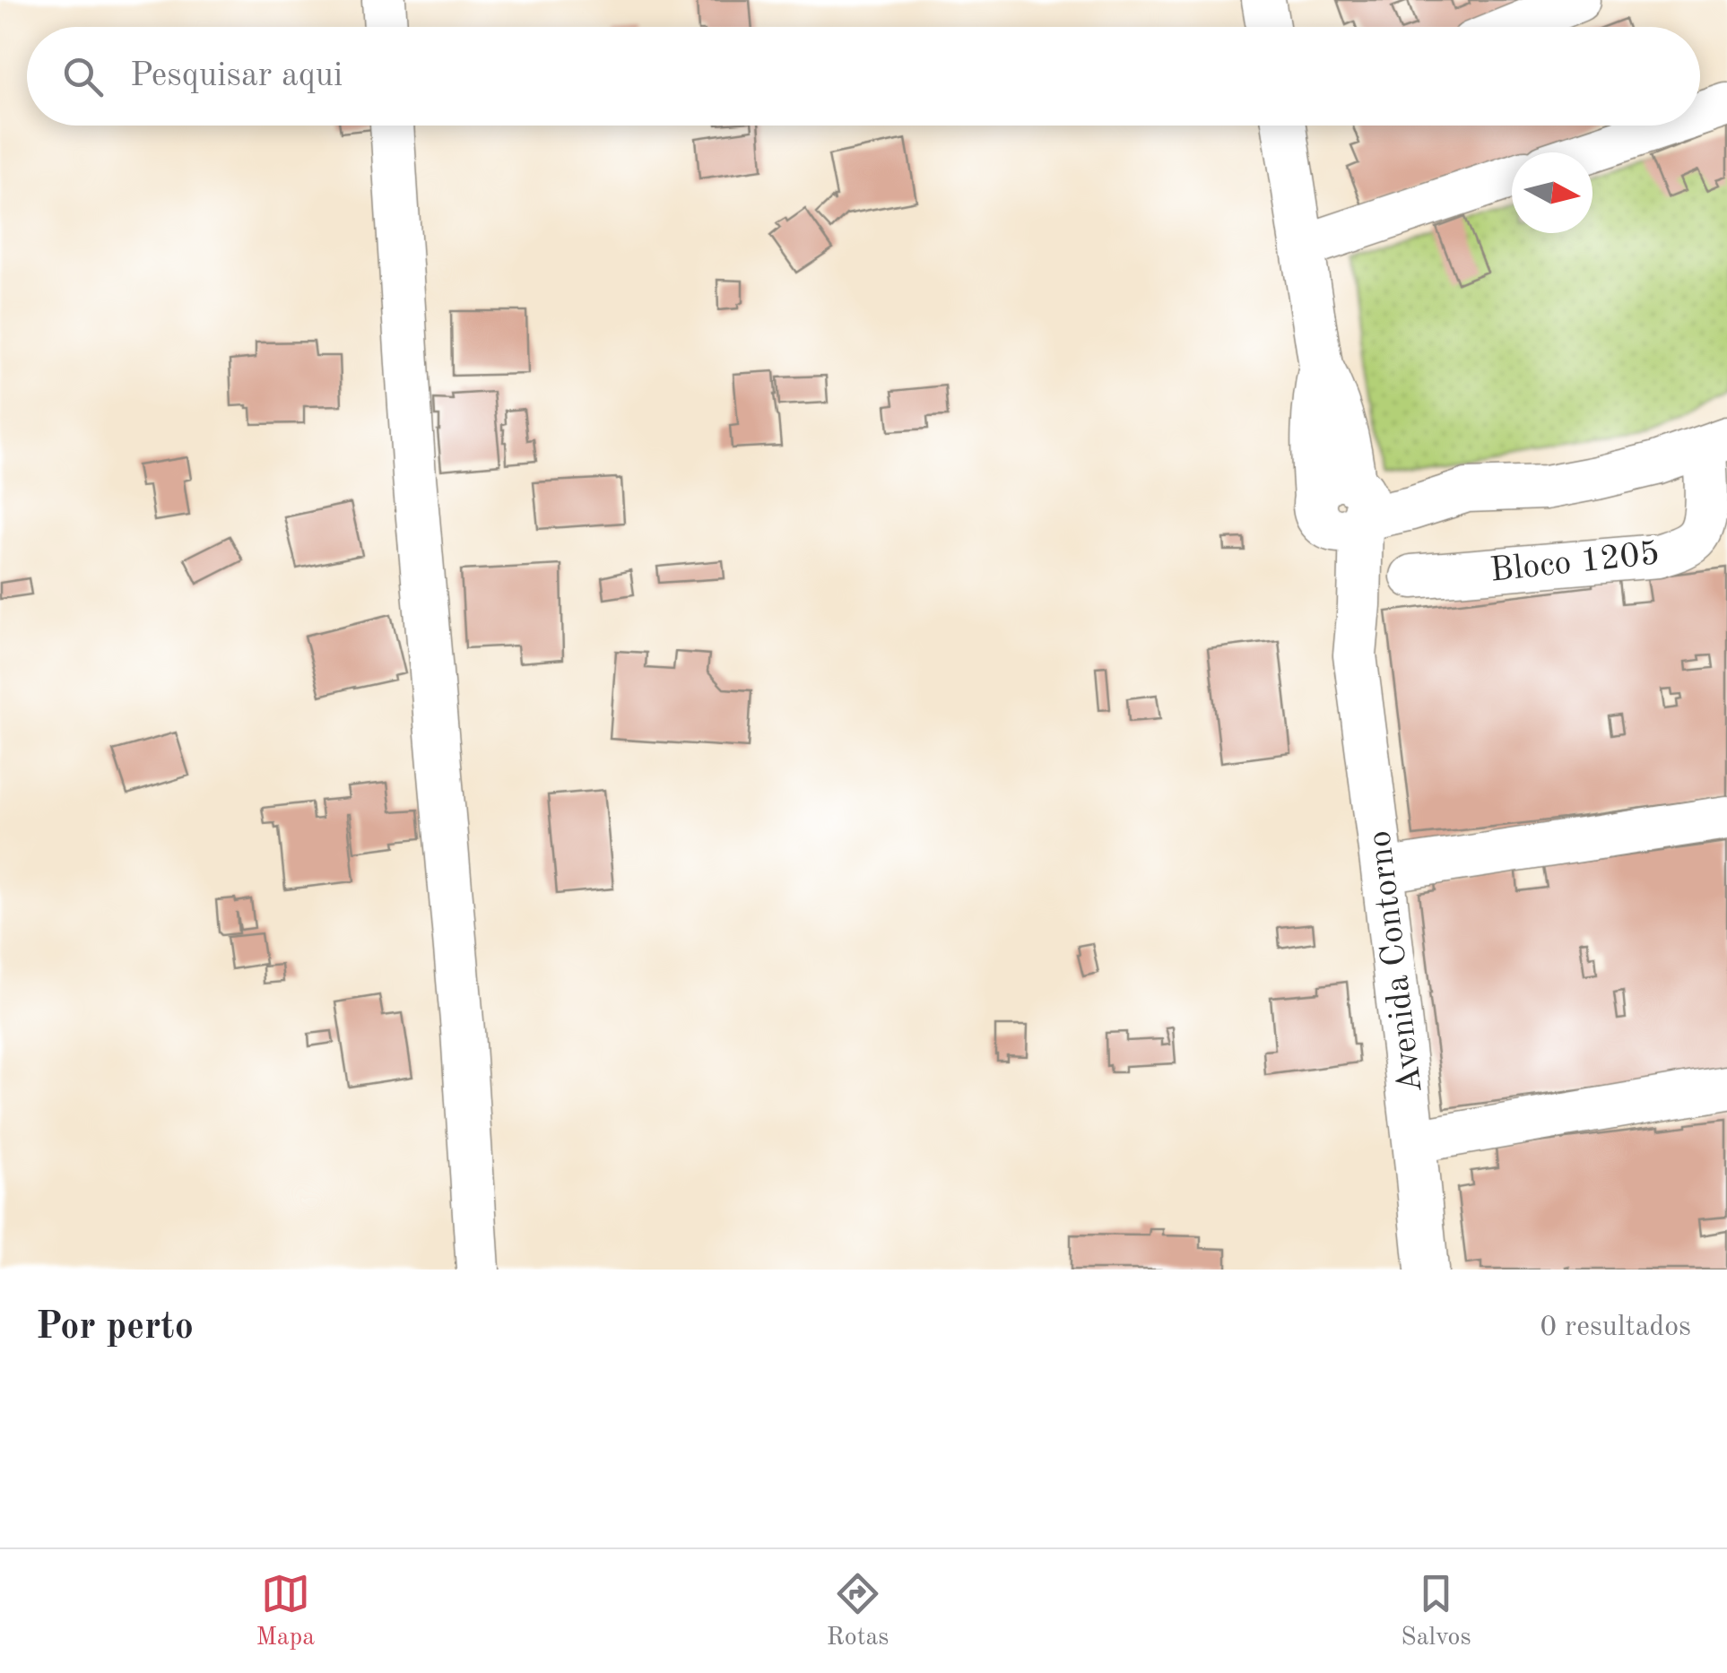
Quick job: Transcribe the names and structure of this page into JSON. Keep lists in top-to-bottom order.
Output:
{
  "streets": {
    "street": ["Bloco 1205", "Avenida Contorno"]
  },
  "north": "right",
  "page": {
    "search": "Pesquisar aqui",
    "heading": ["Por perto", "0 resultados"],
    "nav": ["Mapa", "Rotas", "Salvos"]
  }
}
